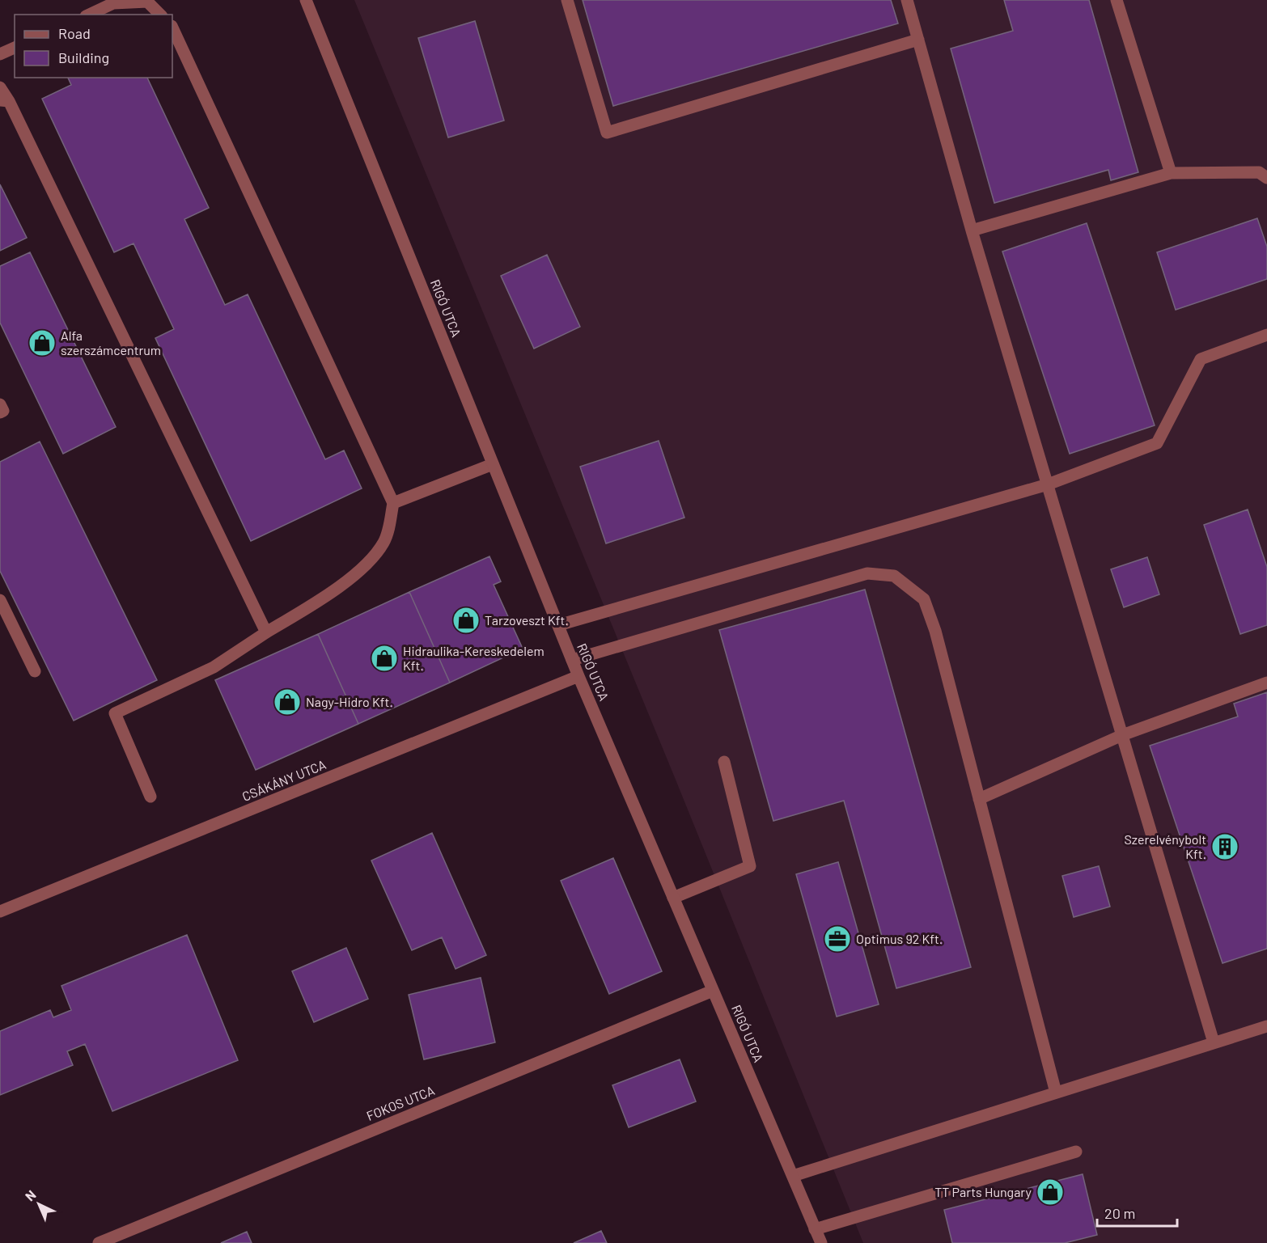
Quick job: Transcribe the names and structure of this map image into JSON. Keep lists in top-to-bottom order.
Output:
{
  "streets": {
    "street": ["RIGÓ UTCA", "CSÁKÁNY UTCA", "FOKOS UTCA"]
  },
  "crossings": [
    ["RIGÓ UTCA", "CSÁKÁNY UTCA"],
    ["RIGÓ UTCA", "FOKOS UTCA"]
  ],
  "places": {
    "shop": [
      "Alfa szerszámcentrum",
      "Tarzoveszt Kft.",
      "Hidraulika-Kereskedelem Kft.",
      "Nagy-Hidro Kft.",
      "TT Parts Hungary"
    ],
    "building": ["Szerelvénybolt Kft."],
    "office": ["Optimus 92 Kft."]
  },
  "legend": ["Road", "Building"],
  "scale_bar": "20 m",
  "north": "top left"
}
